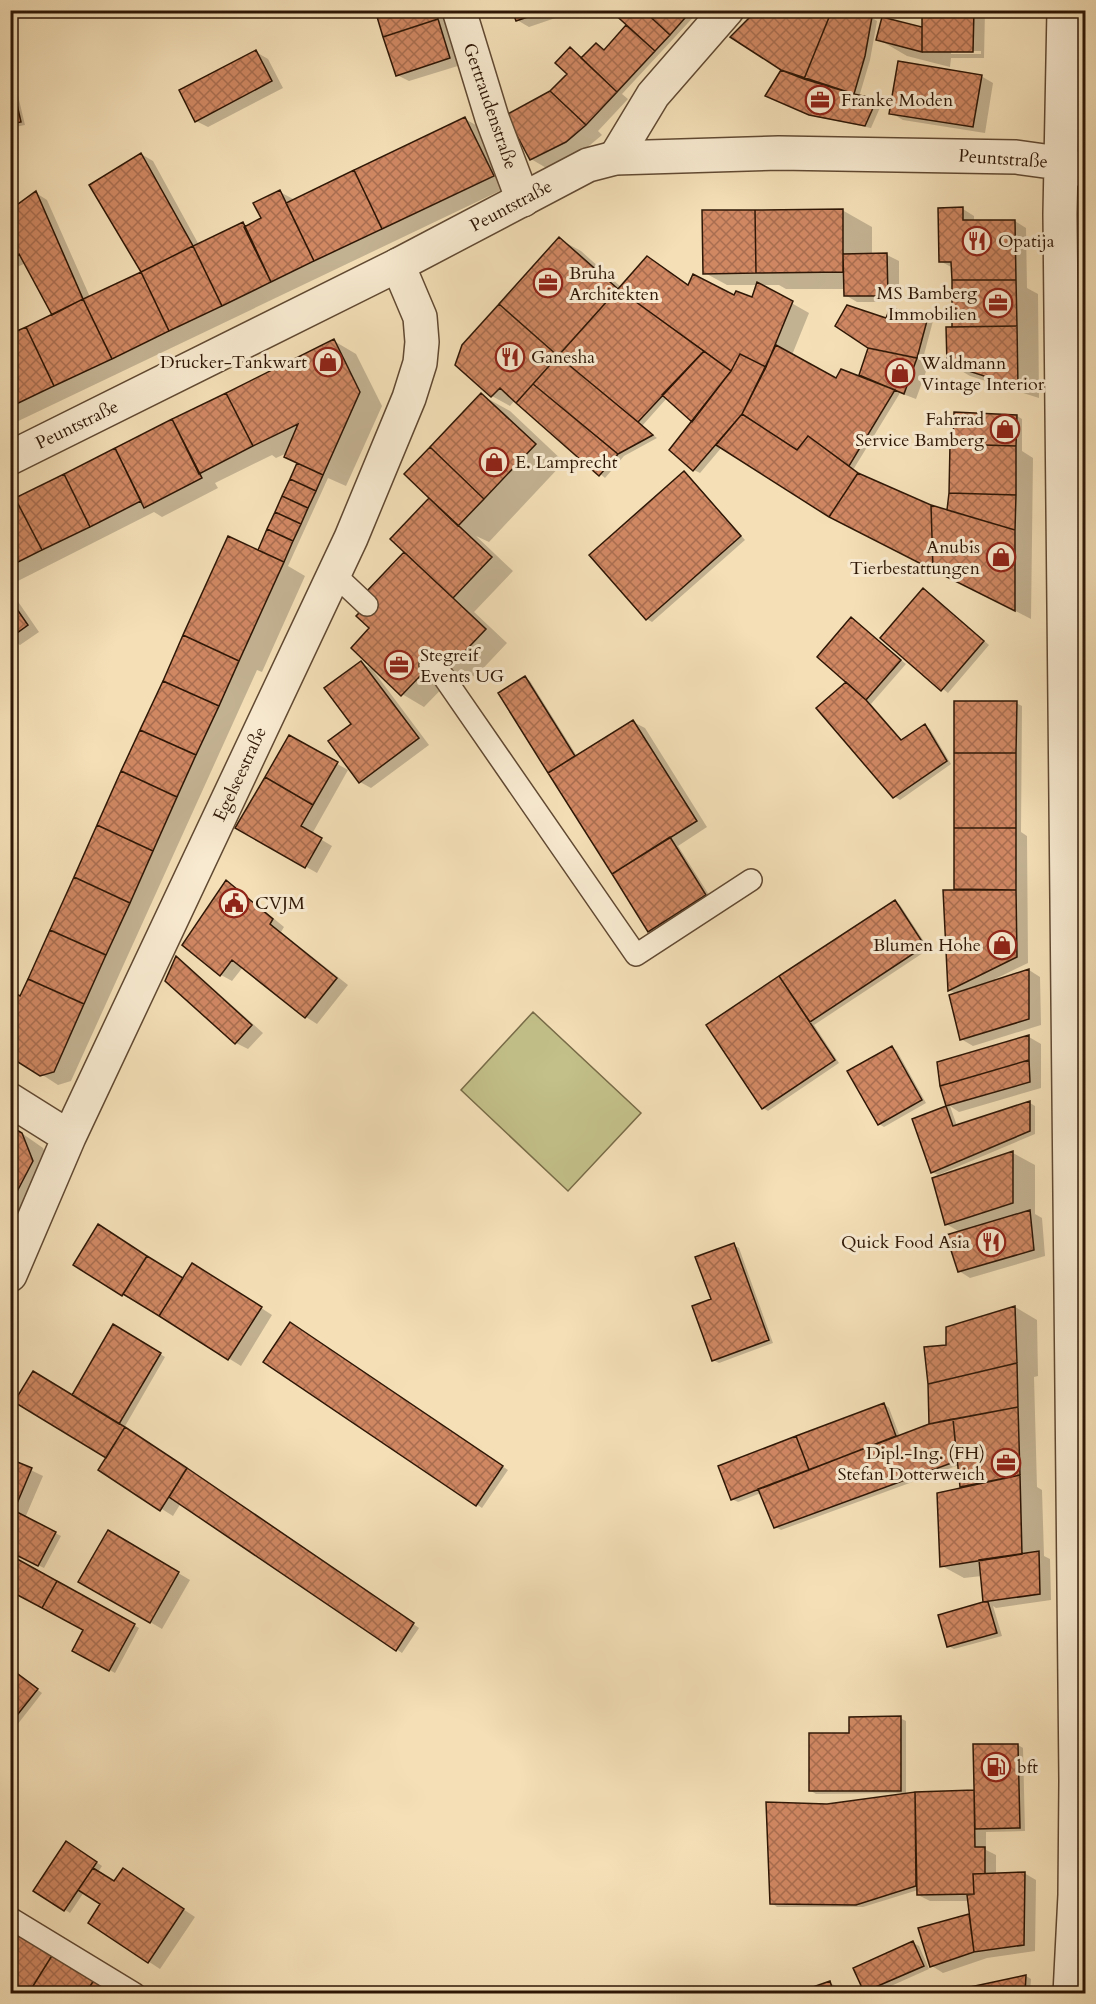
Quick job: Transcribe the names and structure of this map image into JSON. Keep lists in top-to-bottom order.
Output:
{
  "streets": {
    "street": ["Gertraudenstraße", "Peuntstraße", "Egelseestraße"]
  },
  "crossings": [
    ["Gertraudenstraße", "Peuntstraße"],
    ["Peuntstraße", "Egelseestraße"]
  ],
  "places": {
    "office": [
      "Franke Moden",
      "Bruha Architekten",
      "MS Bamberg Immobilien",
      "Stegreif Events UG",
      "Dipl.-Ing. (FH) Stefan Dotterweich"
    ],
    "restaurant": ["Opatija", "Ganesha", "Quick Food Asia"],
    "shop": [
      "Drucker-Tankwart",
      "Waldmann Vintage Interior",
      "Fahrrad Service Bamberg",
      "E. Lamprecht",
      "Anubis Tierbestattungen",
      "Blumen Hohe"
    ],
    "public building": ["CVJM"],
    "fuel station": ["bft"]
  }
}
